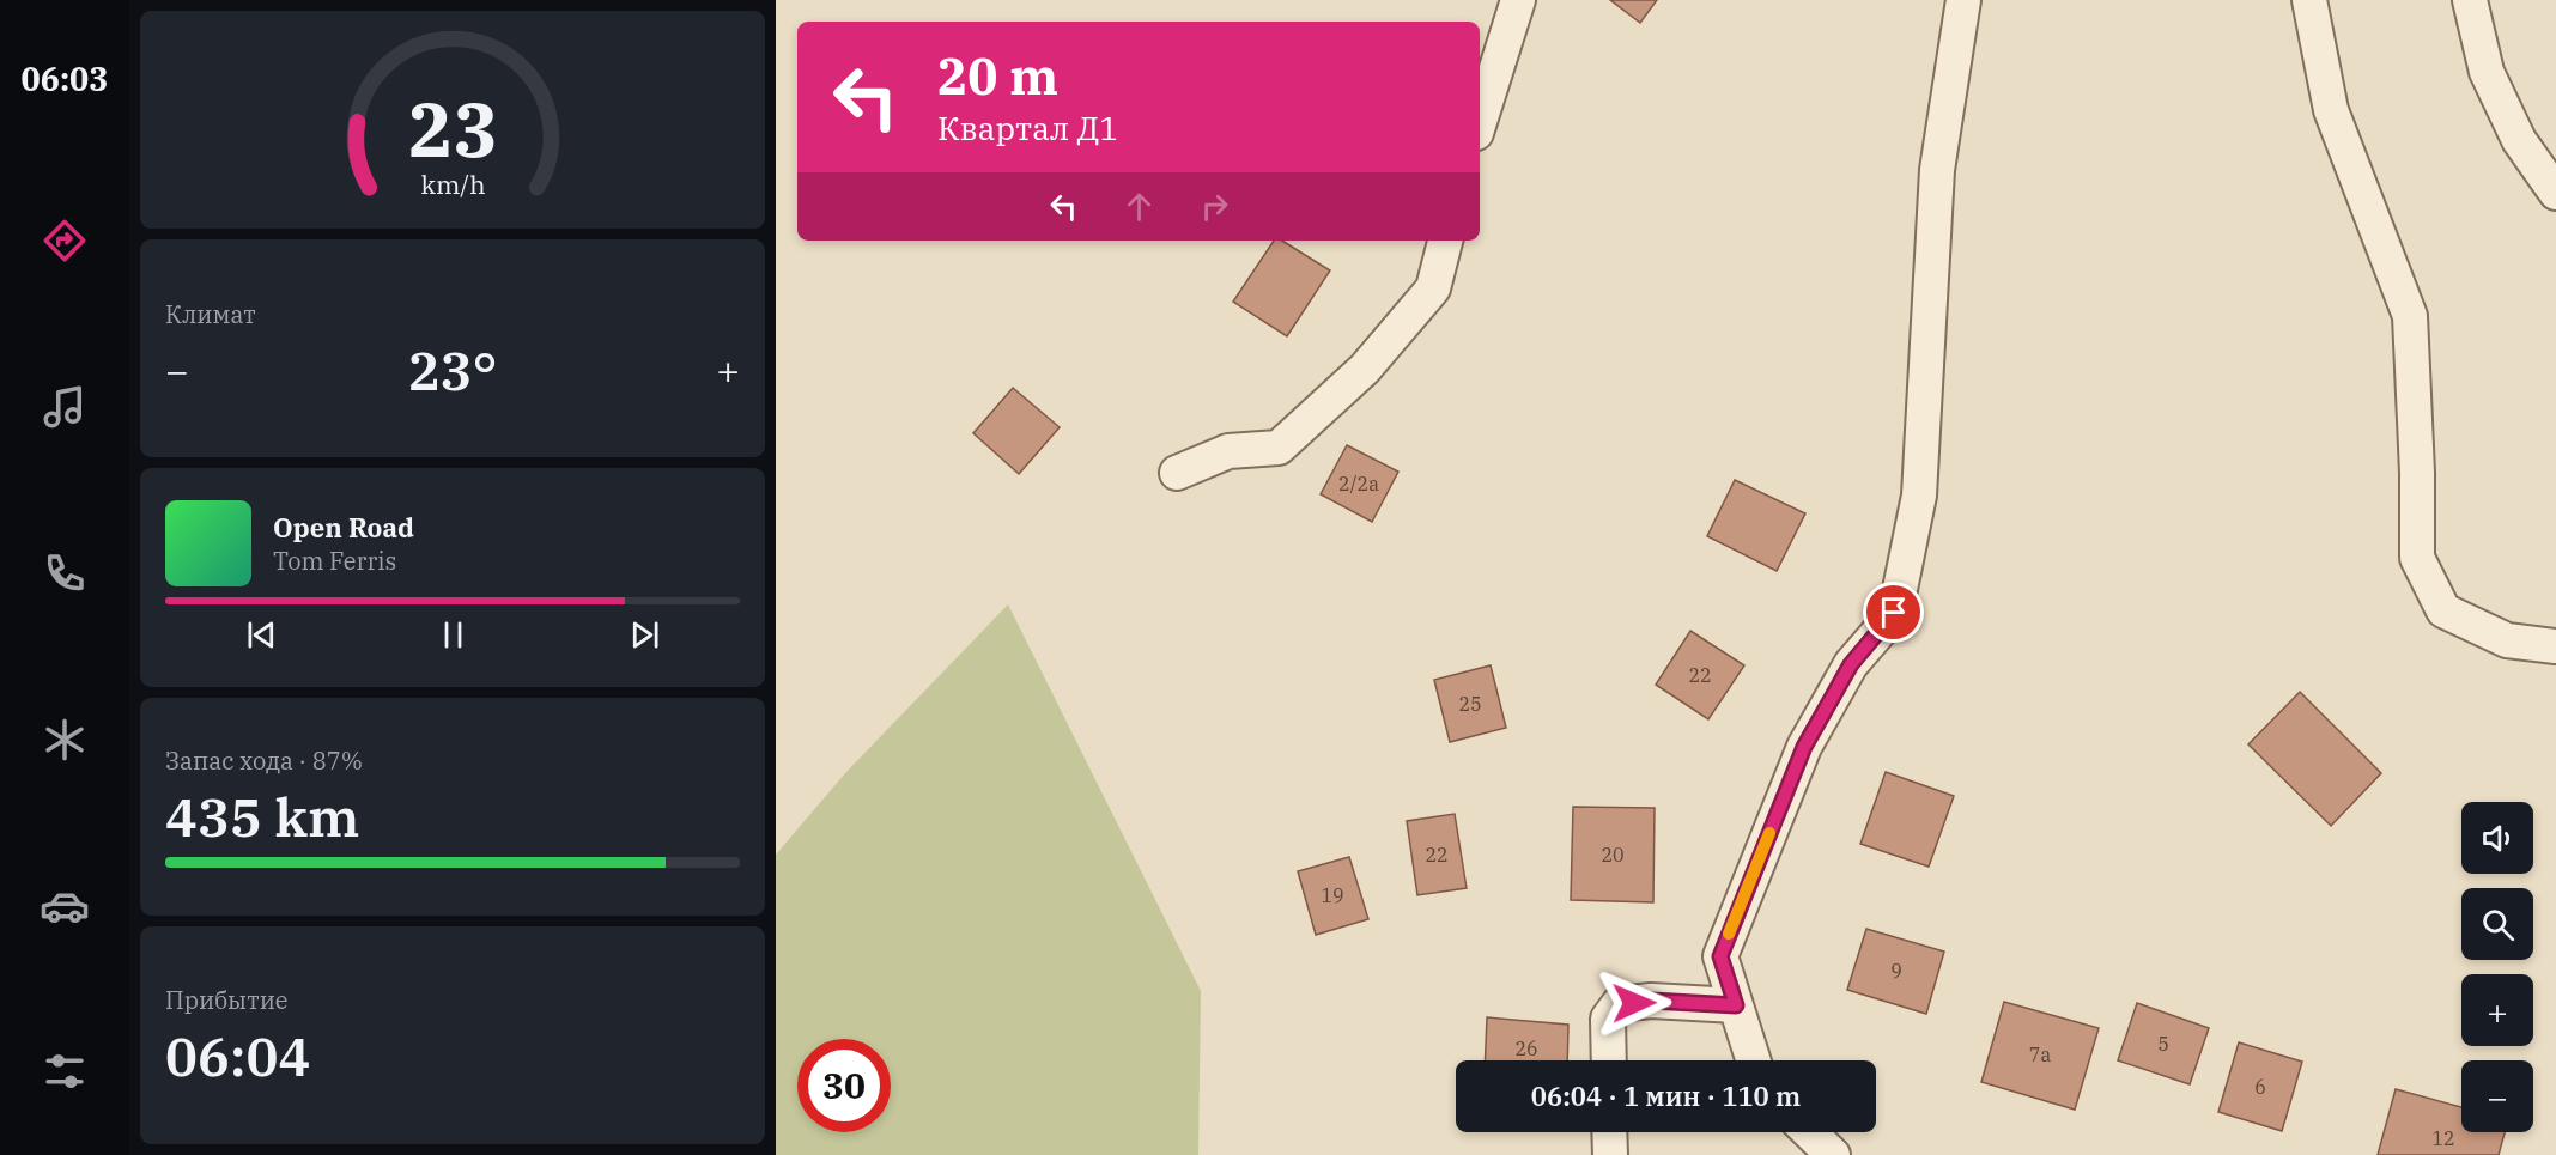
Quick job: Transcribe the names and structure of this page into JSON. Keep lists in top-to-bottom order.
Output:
{
  "house_numbers": [
    "2/2а",
    "22",
    "25",
    "22",
    "20",
    "19",
    "9",
    "5",
    "26",
    "7а",
    "6",
    "12"
  ],
  "page": {
    "tabs": "06:03",
    "turn": ["20 m", "Квартал Д1"],
    "tile": [
      "Климат",
      ["Запас хода · 87%", "435 km"],
      ["Прибытие", "06:04"]
    ],
    "heat": ["−", "23°", "+"],
    "song": ["Open Road", "Tom Ferris"],
    "map_buttons": ["+", "−"],
    "limit": "30",
    "trip": "06:04 · 1 мин · 110 m",
    "gauge": ["23", "km/h"]
  }
}
